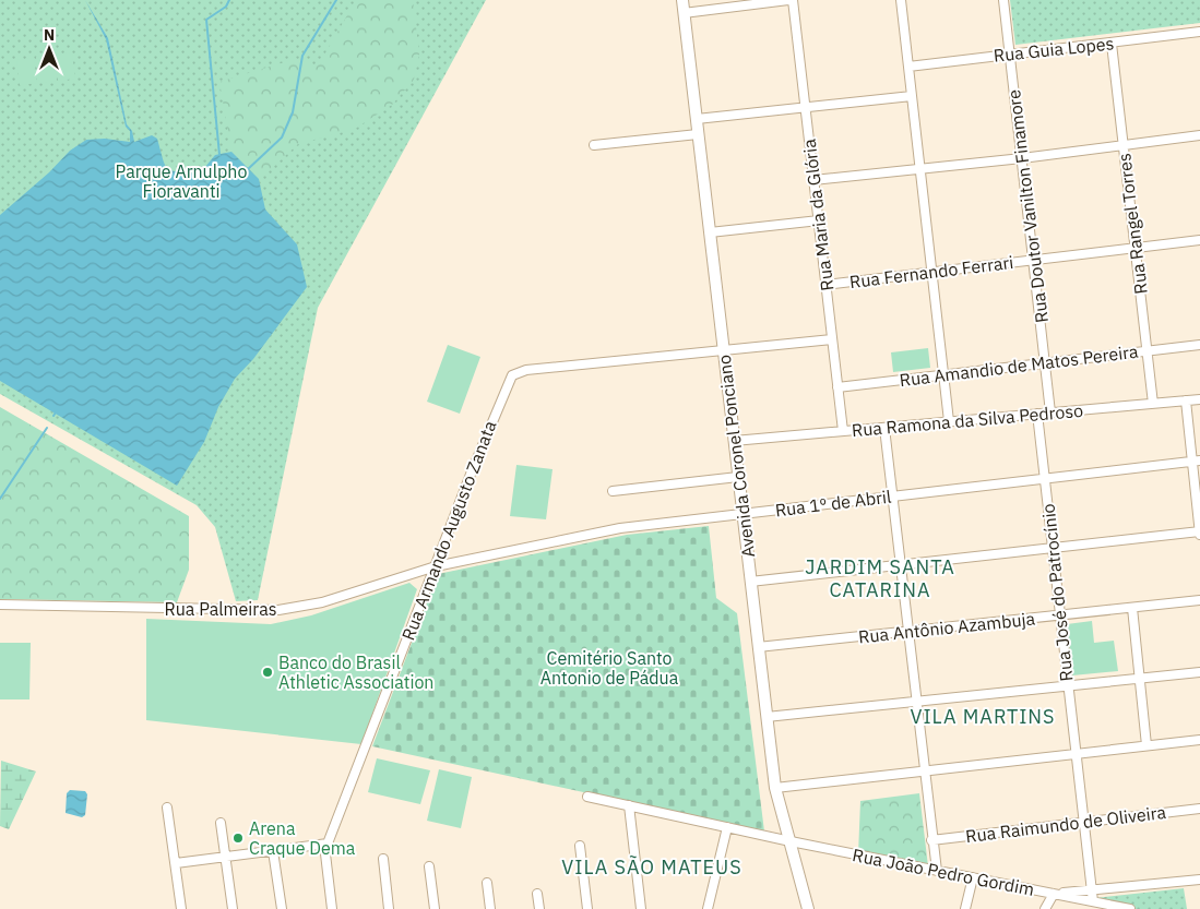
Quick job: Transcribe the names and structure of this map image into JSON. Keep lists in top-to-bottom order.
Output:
{
  "streets": {
    "main road": ["Avenida Coronel Ponciano"],
    "street": [
      "Rua Guia Lopes",
      "Rua Doutor Vanilton Finamore",
      "Rua Maria da Glória",
      "Rua Rangel Torres",
      "Rua Fernando Ferrari",
      "Rua Amandio de Matos Pereira",
      "Rua Ramona da Silva Pedroso",
      "Rua 1º de Abril",
      "Rua Armando Augusto Zanata",
      "Rua José do Patrocínio",
      "Rua Palmeiras",
      "Rua Antônio Azambuja",
      "Rua Raimundo de Oliveira",
      "Rua João Pedro Gordim"
    ]
  },
  "crossings": [
    ["Rua Guia Lopes", "Rua Doutor Vanilton Finamore"],
    ["Rua Guia Lopes", "Rua Rangel Torres"],
    ["Rua Doutor Vanilton Finamore", "Rua Fernando Ferrari"],
    ["Rua Doutor Vanilton Finamore", "Rua Amandio de Matos Pereira"],
    ["Rua Doutor Vanilton Finamore", "Rua Ramona da Silva Pedroso"],
    ["Rua Maria da Glória", "Rua Fernando Ferrari"],
    ["Rua Maria da Glória", "Rua Amandio de Matos Pereira"],
    ["Rua Maria da Glória", "Rua Ramona da Silva Pedroso"],
    ["Rua Maria da Glória", "Rua Armando Augusto Zanata"],
    ["Rua Rangel Torres", "Rua Fernando Ferrari"],
    ["Rua Rangel Torres", "Rua Amandio de Matos Pereira"],
    ["Rua Rangel Torres", "Rua Ramona da Silva Pedroso"],
    ["Rua Ramona da Silva Pedroso", "Avenida Coronel Ponciano"],
    ["Rua Ramona da Silva Pedroso", "Rua José do Patrocínio"],
    ["Avenida Coronel Ponciano", "Rua 1º de Abril"],
    ["Avenida Coronel Ponciano", "Rua Armando Augusto Zanata"],
    ["Avenida Coronel Ponciano", "Rua Antônio Azambuja"],
    ["Avenida Coronel Ponciano", "Rua João Pedro Gordim"],
    ["Rua 1º de Abril", "Rua Armando Augusto Zanata"],
    ["Rua 1º de Abril", "Rua José do Patrocínio"],
    ["Rua 1º de Abril", "Rua Palmeiras"],
    ["Rua Armando Augusto Zanata", "Rua Palmeiras"],
    ["Rua José do Patrocínio", "Rua Antônio Azambuja"],
    ["Rua José do Patrocínio", "Rua Raimundo de Oliveira"],
    ["Rua José do Patrocínio", "Rua João Pedro Gordim"]
  ],
  "districts": ["JARDIM SANTA CATARINA", "VILA MARTINS", "VILA SÃO MATEUS"],
  "parks": ["Parque Arnulpho Fioravanti", "Cemitério Santo Antonio de Pádua"],
  "places": ["Banco do Brasil Athletic Association", "Arena Craque Dema"],
  "north": "top"
}
